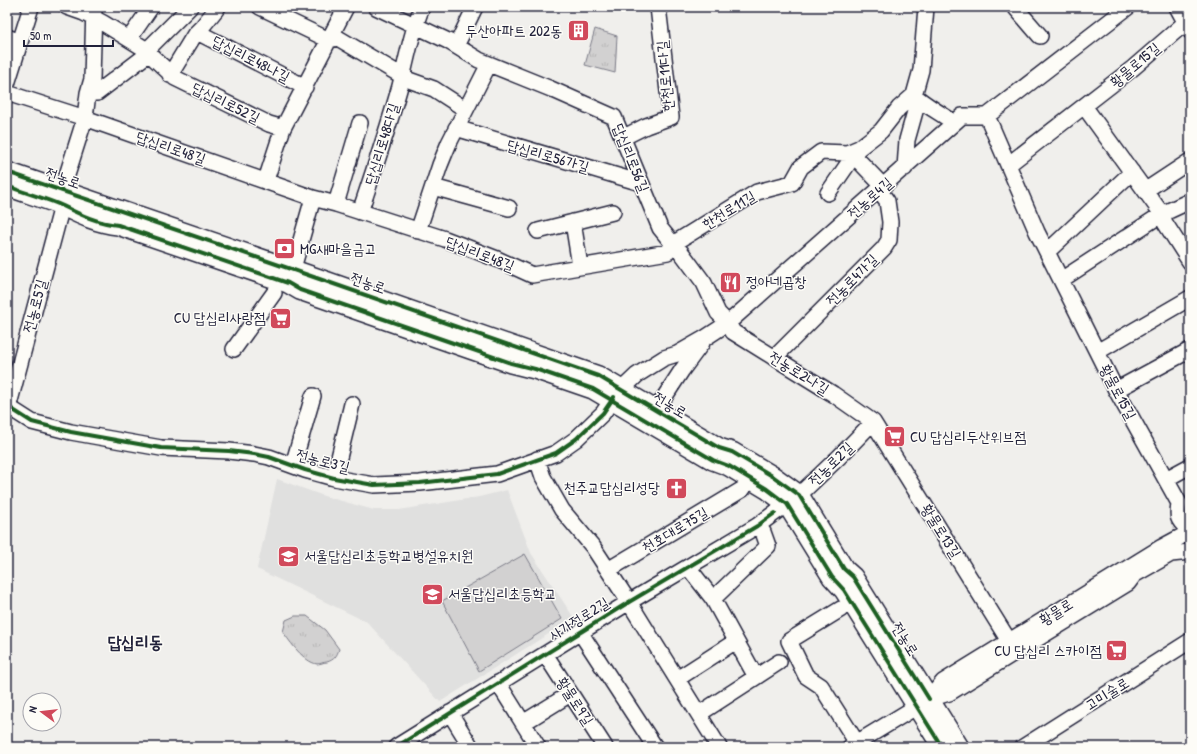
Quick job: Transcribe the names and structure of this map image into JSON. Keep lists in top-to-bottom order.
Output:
{
  "streets": {
    "main road": ["전농로"],
    "street": [
      "답십리로48나길",
      "황물로15길",
      "한천로11다길",
      "답십리로52길",
      "답십리로48다길",
      "답십리로48길",
      "답십리로56가길",
      "답십리로56길",
      "전농로4길",
      "한천로11길",
      "전농로4가길",
      "전농로5길",
      "전농로2나길",
      "전농로3길",
      "전농로2길",
      "천호대로75길",
      "황물로13길",
      "황물로",
      "사가정로2길",
      "고미술로",
      "황물로9길"
    ]
  },
  "crossings": [
    ["답십리로48나길", "답십리로52길"],
    ["답십리로48나길", "답십리로48길"],
    ["황물로15길", "전농로4길"],
    ["황물로15길", "황물로"],
    ["한천로11다길", "답십리로56길"],
    ["답십리로52길", "전농로"],
    ["답십리로48다길", "답십리로48길"],
    ["답십리로48다길", "답십리로56길"],
    ["답십리로48길", "답십리로56길"],
    ["답십리로48길", "전농로"],
    ["답십리로48길", "한천로11길"],
    ["답십리로56가길", "답십리로56길"],
    ["답십리로56길", "전농로4길"],
    ["답십리로56길", "한천로11길"],
    ["답십리로56길", "전농로2나길"],
    ["전농로", "전농로4길"],
    ["전농로", "전농로5길"],
    ["전농로", "전농로3길"],
    ["전농로", "전농로2길"],
    ["전농로", "황물로"],
    ["전농로", "사가정로2길"],
    ["전농로4길", "전농로4가길"],
    ["전농로4길", "전농로2나길"],
    ["전농로4길", "전농로3길"],
    ["전농로4가길", "전농로2나길"],
    ["전농로5길", "전농로3길"],
    ["전농로2나길", "전농로2길"],
    ["전농로2나길", "황물로13길"],
    ["전농로2길", "황물로13길"],
    ["전농로2길", "사가정로2길"],
    ["황물로13길", "황물로"],
    ["사가정로2길", "황물로9길"]
  ],
  "districts": ["답십리동"],
  "places": {
    "building": ["두산아파트 202동"],
    "bank": ["MG새마을금고"],
    "restaurant": ["정아네곱창"],
    "supermarket": ["CU 답십리사랑점", "CU 답십리두산위브점", "CU 답십리 스카이점"],
    "church": ["천주교답십리성당"],
    "school or university": ["서울답십리초등학교병설유치원", "서울답십리초등학교"]
  },
  "scale_bar": "50 m",
  "north": "left"
}
